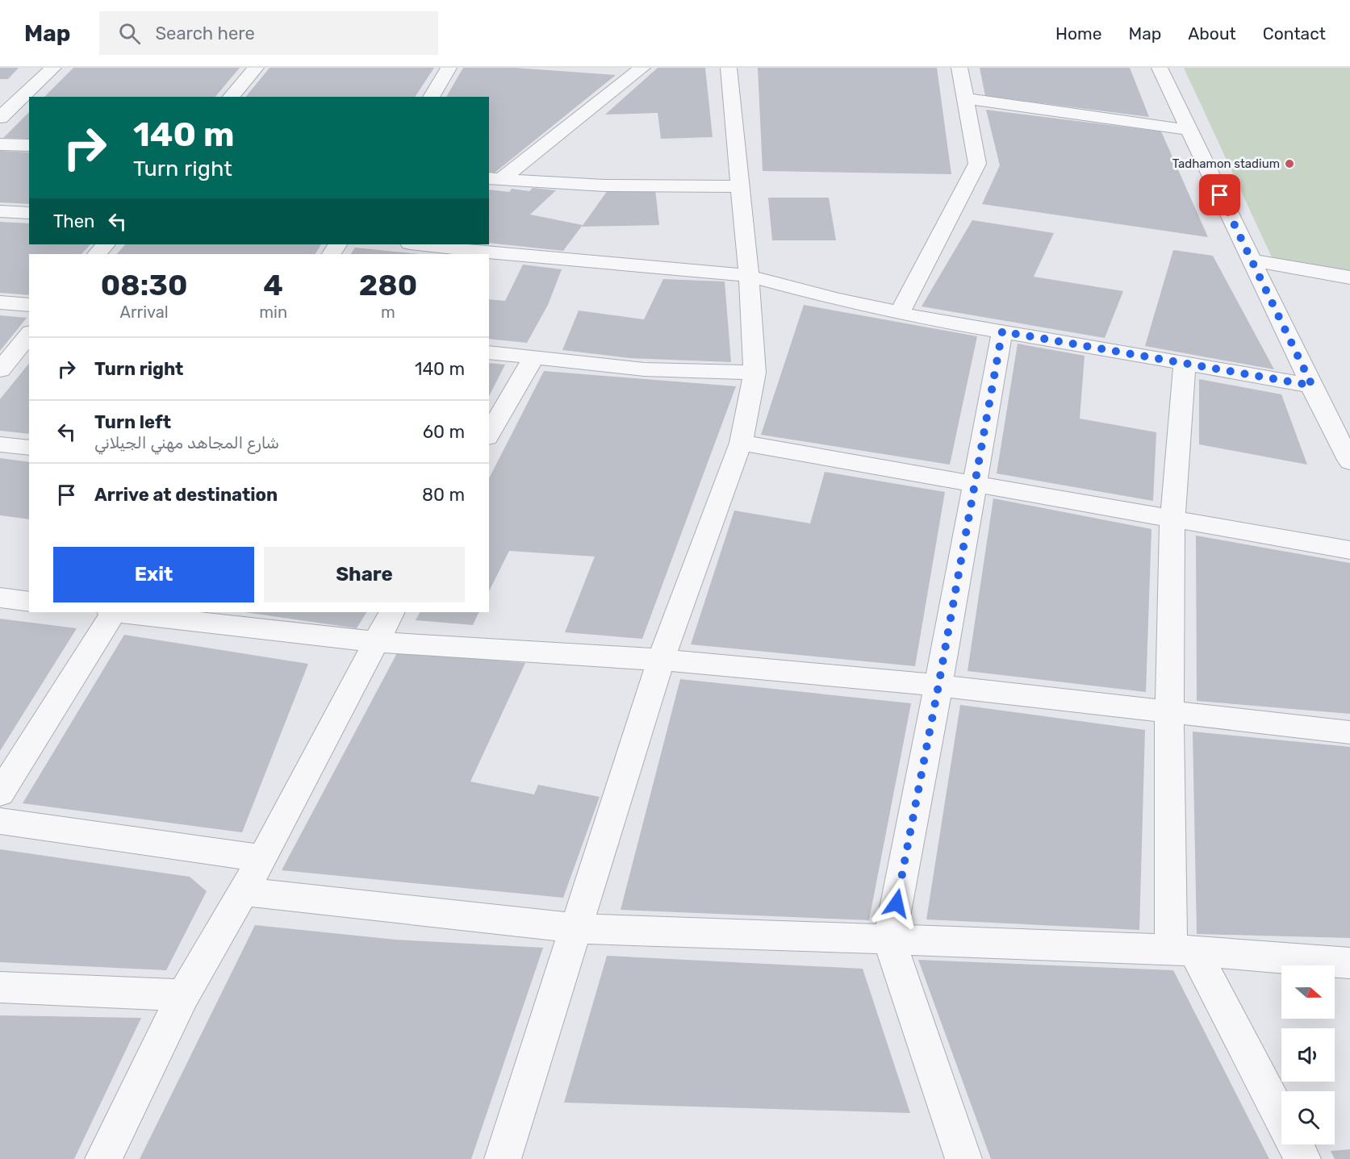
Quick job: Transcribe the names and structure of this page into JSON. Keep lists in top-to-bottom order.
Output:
{
  "places": ["Tadhamon stadium"],
  "north": "right",
  "page": {
    "header": "Map",
    "search": "Search here",
    "nav": [
      "Home",
      "Map",
      "About",
      "Contact"
    ],
    "turn": ["140 m", "Turn right"],
    "then": "Then",
    "eta": [
      "08:30",
      "Arrival",
      "4",
      "min",
      "280",
      "m"
    ],
    "list": [
      {
        "name": "Turn right",
        "value": "140 m"
      },
      {
        "name": "Turn left",
        "note": "شارع المجاهد مهني الجيلاني",
        "value": "60 m"
      },
      {
        "name": "Arrive at destination",
        "value": "80 m"
      }
    ],
    "buttons": ["Exit", "Share"]
  }
}
